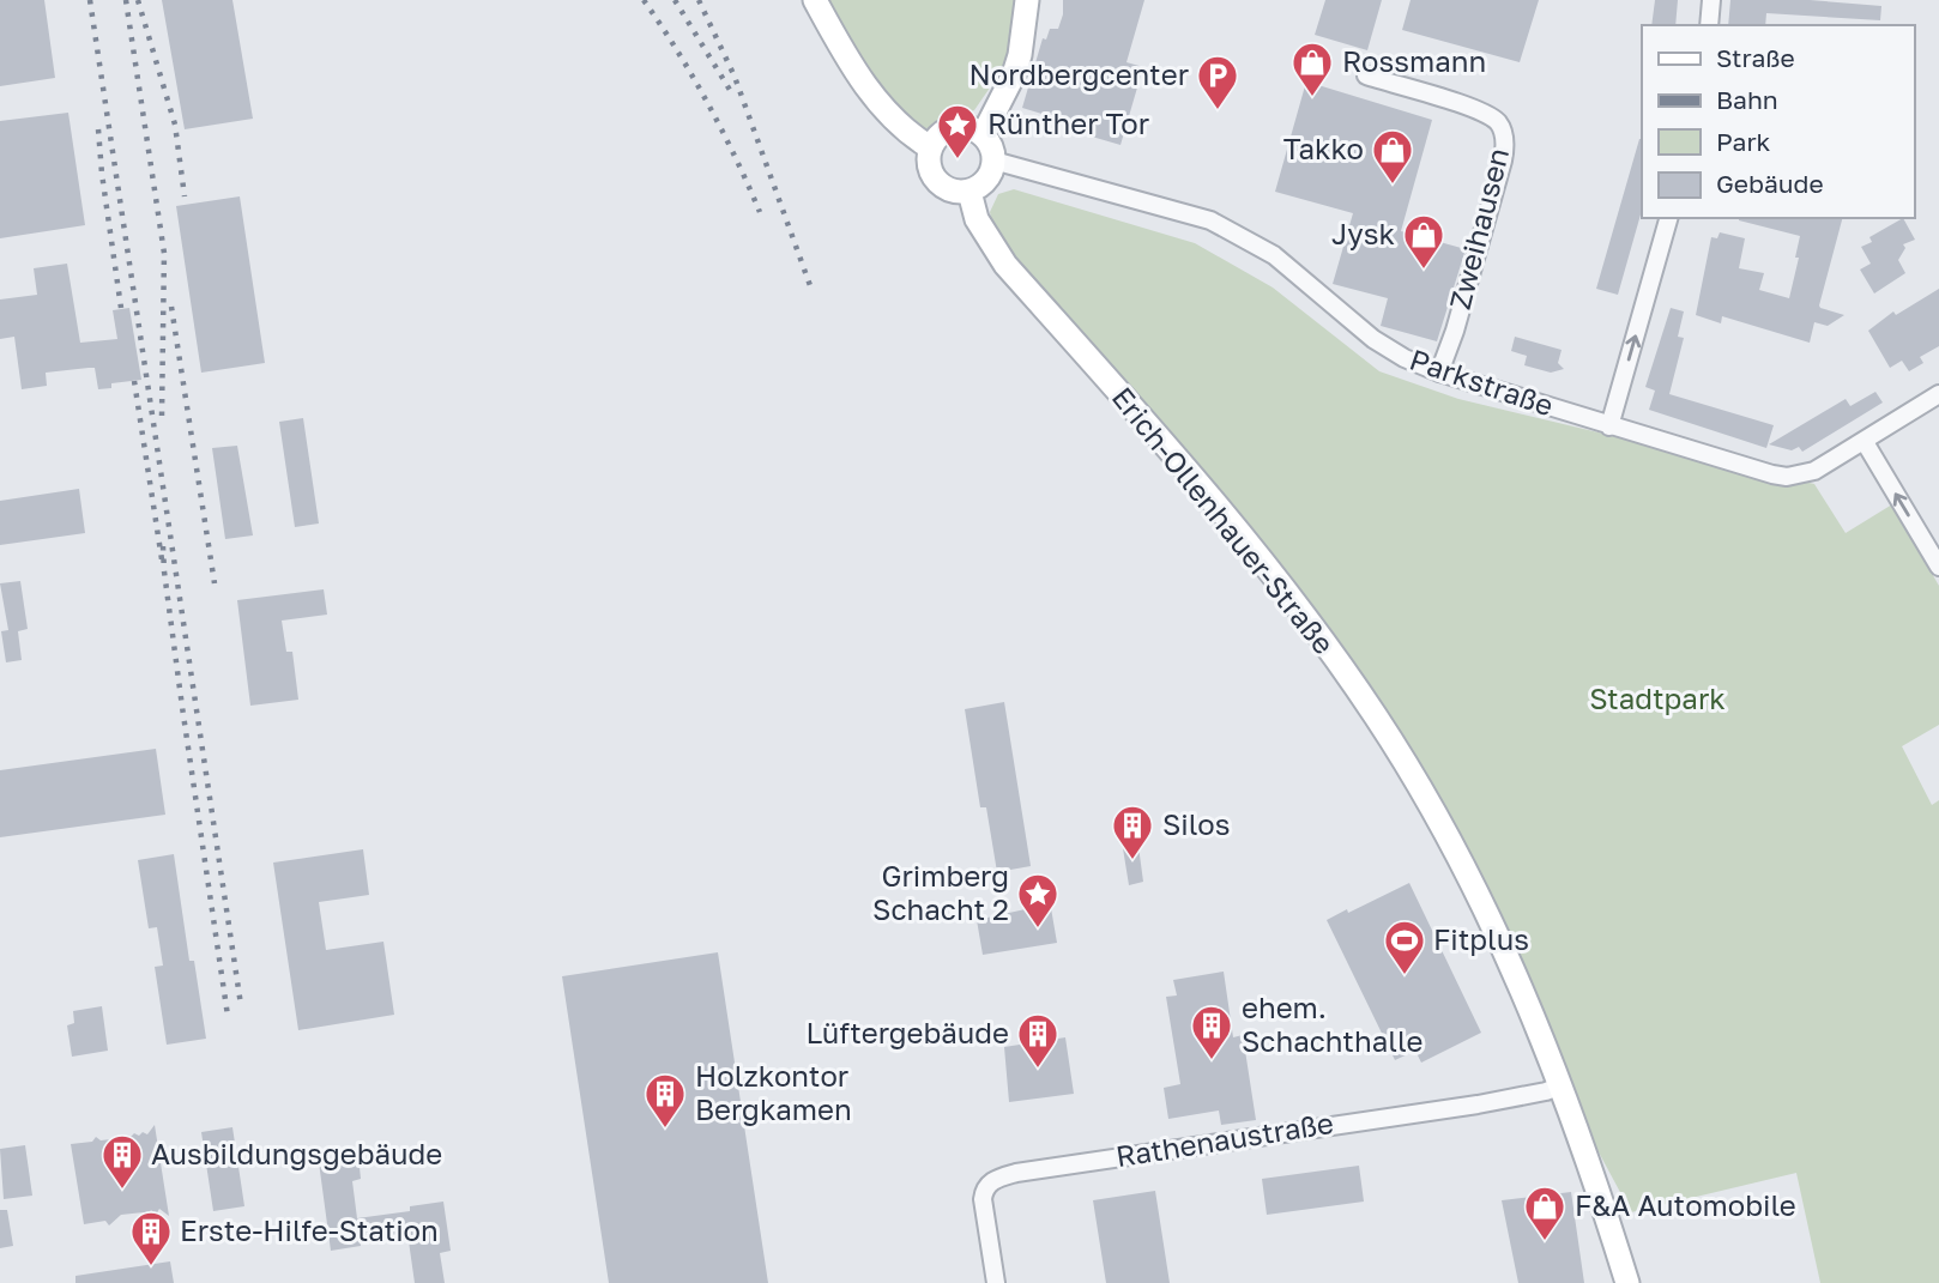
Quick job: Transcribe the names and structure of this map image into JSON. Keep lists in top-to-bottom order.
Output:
{
  "streets": {
    "street": [
      "Zweihausen",
      "Parkstraße",
      "Erich-Ollenhauer-Straße",
      "Rathenaustraße"
    ]
  },
  "crossings": [
    ["Zweihausen", "Parkstraße"],
    ["Parkstraße", "Erich-Ollenhauer-Straße"],
    ["Erich-Ollenhauer-Straße", "Rathenaustraße"]
  ],
  "parks": ["Stadtpark"],
  "places": {
    "shop": [
      "Rossmann",
      "Takko",
      "Jysk",
      "F&A Automobile"
    ],
    "parking": ["Nordbergcenter"],
    "place": ["Rünther Tor", "Grimberg Schacht 2"],
    "building": [
      "Silos",
      "ehem. Schachthalle",
      "Lüftergebäude",
      "Holzkontor Bergkamen",
      "Ausbildungsgebäude",
      "Erste-Hilfe-Station"
    ],
    "sports": ["Fitplus"]
  },
  "legend": [
    "Straße",
    "Bahn",
    "Park",
    "Gebäude"
  ]
}
